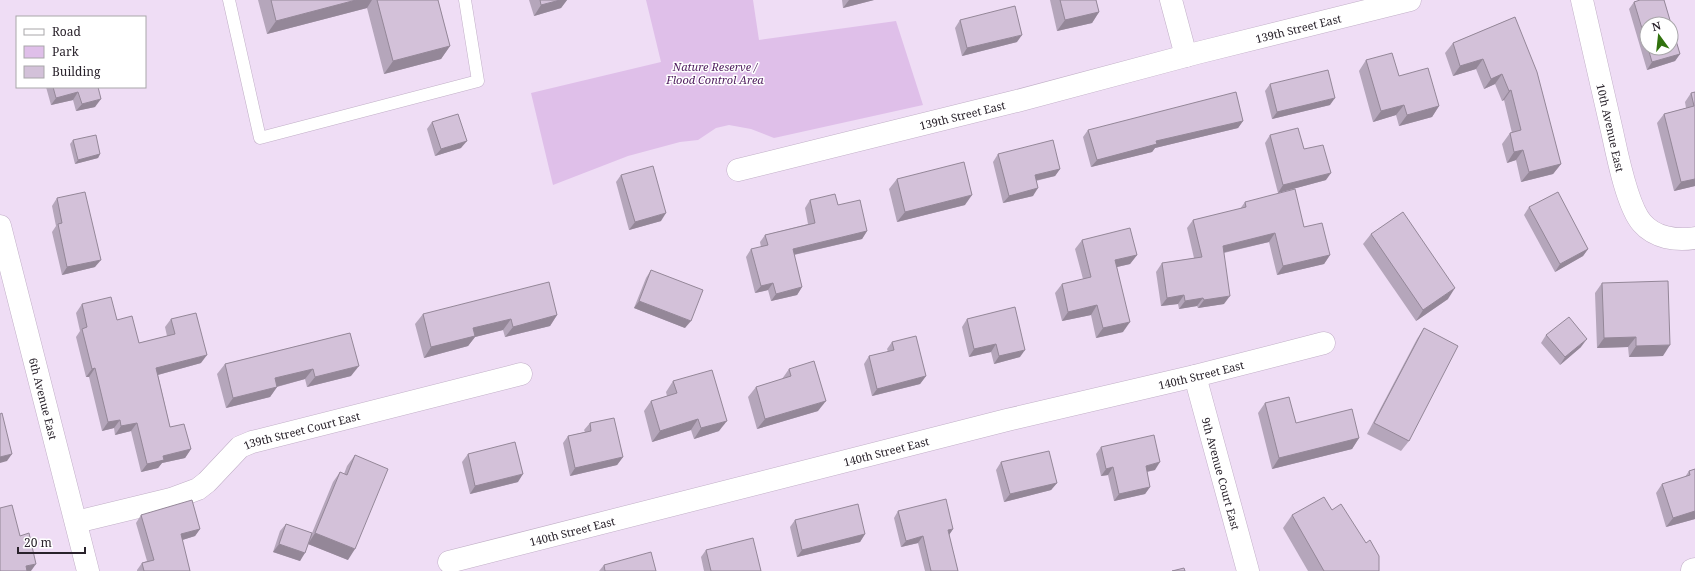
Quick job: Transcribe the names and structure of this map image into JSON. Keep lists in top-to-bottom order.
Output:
{
  "streets": {
    "street": [
      "139th Street East",
      "10th Avenue East",
      "140th Street East",
      "6th Avenue East",
      "139th Street Court East",
      "9th Avenue Court East"
    ]
  },
  "crossings": [
    ["140th Street East", "9th Avenue Court East"],
    ["6th Avenue East", "139th Street Court East"]
  ],
  "parks": ["Nature Reserve / Flood Control Area"],
  "legend": ["Road", "Park", "Building"],
  "scale_bar": "20 m",
  "north": "top"
}
